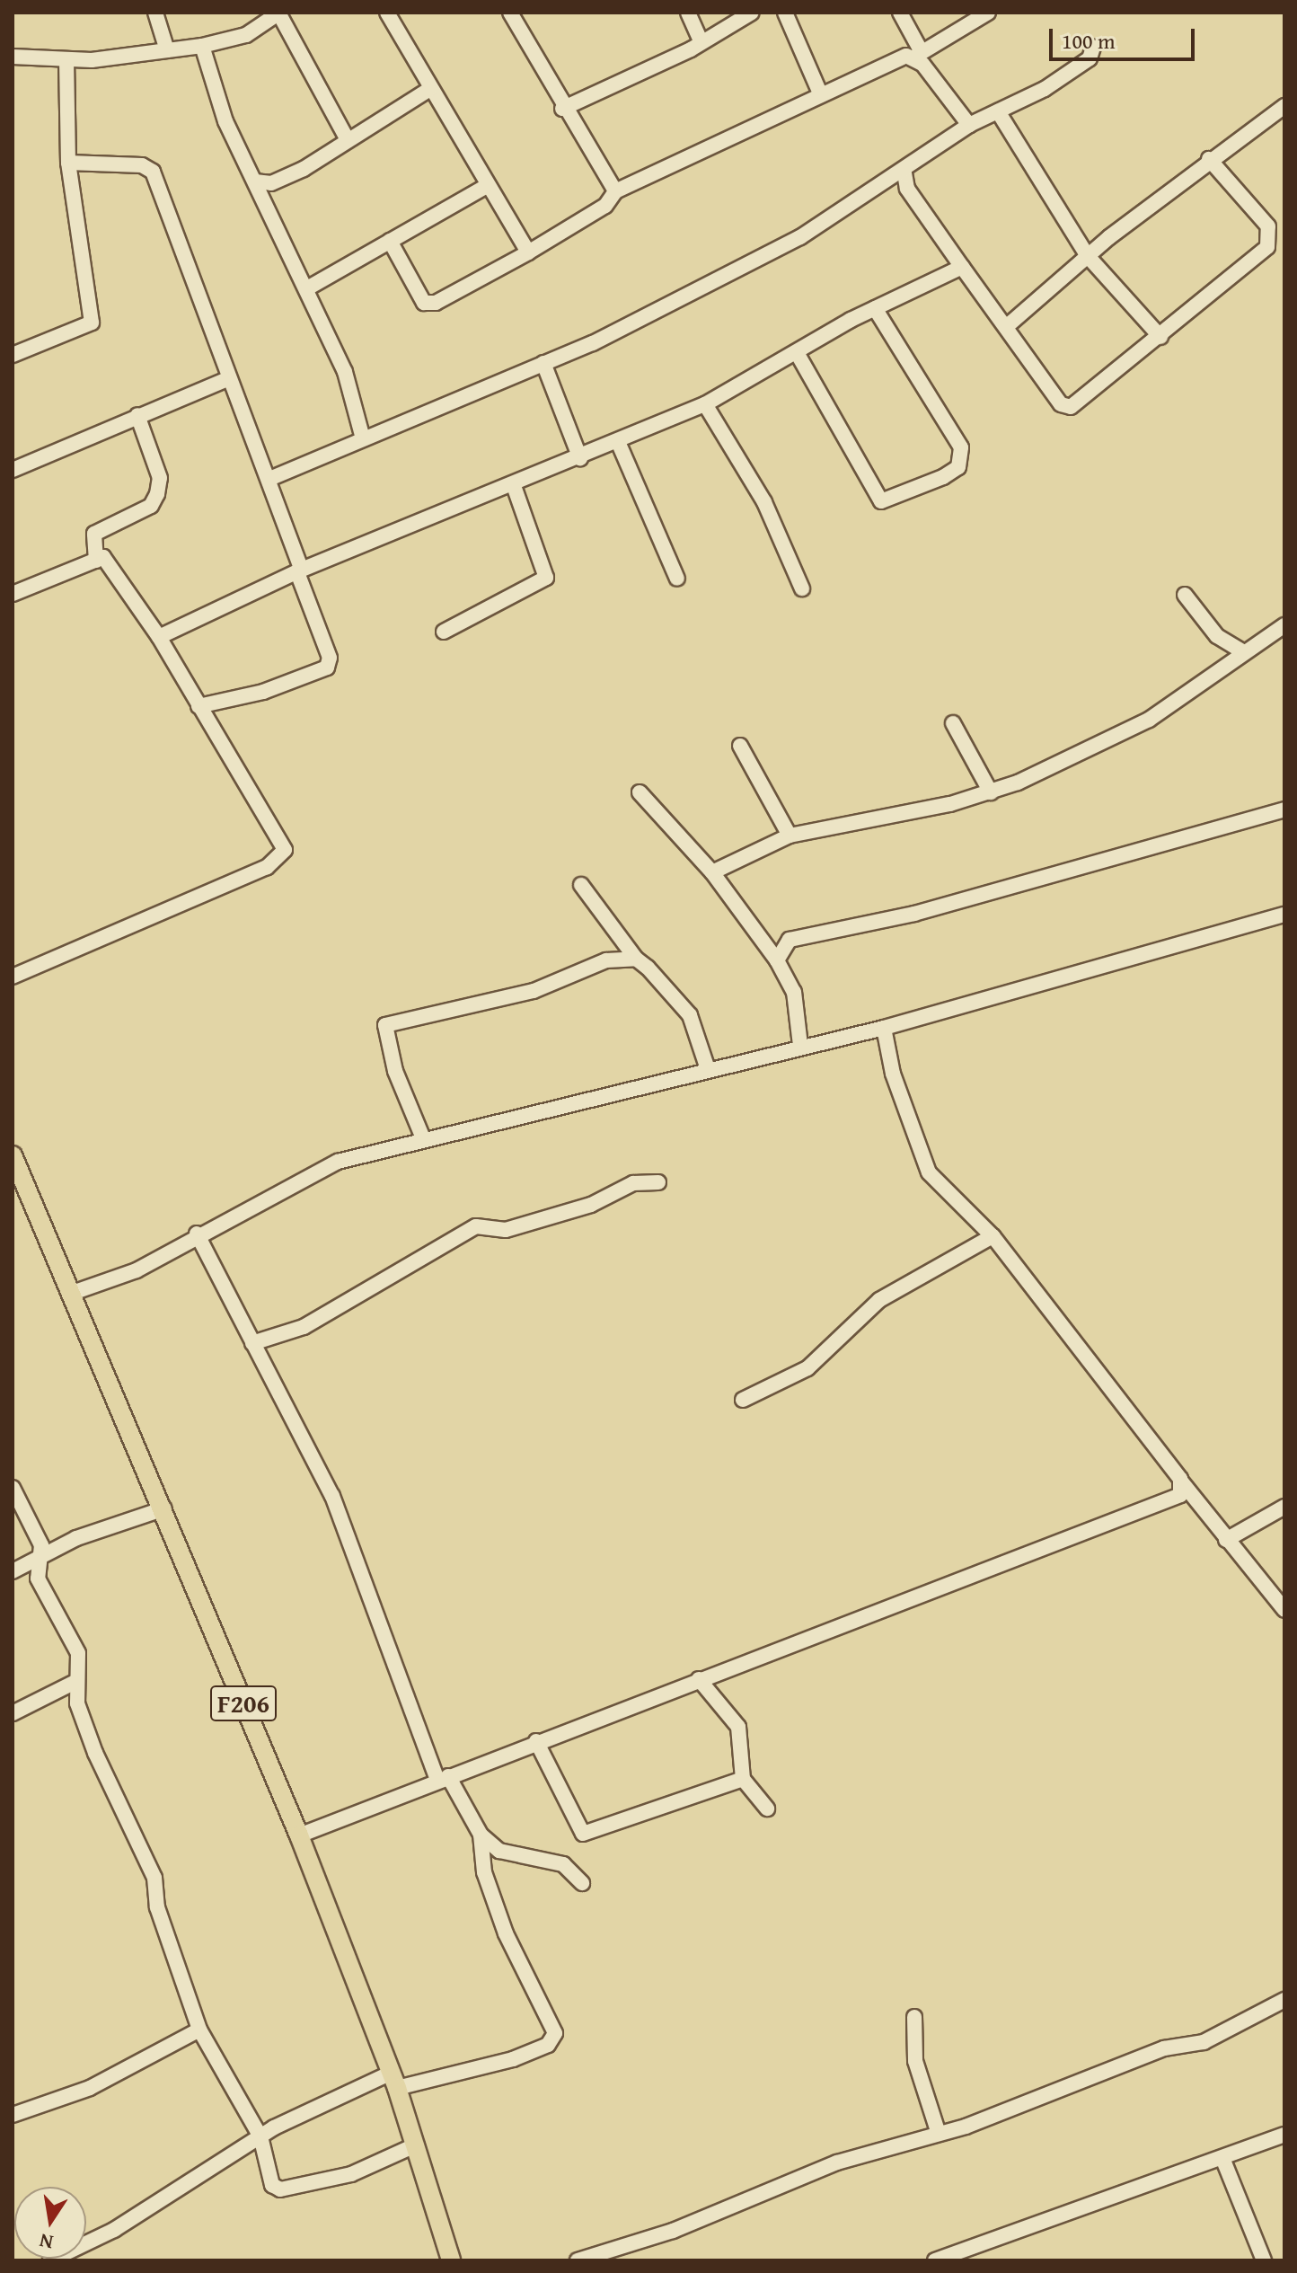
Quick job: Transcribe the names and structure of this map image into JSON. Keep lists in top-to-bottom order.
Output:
{
  "streets": {
    "main road": ["F206"]
  },
  "scale_bar": "100 m",
  "north": "bottom"
}
